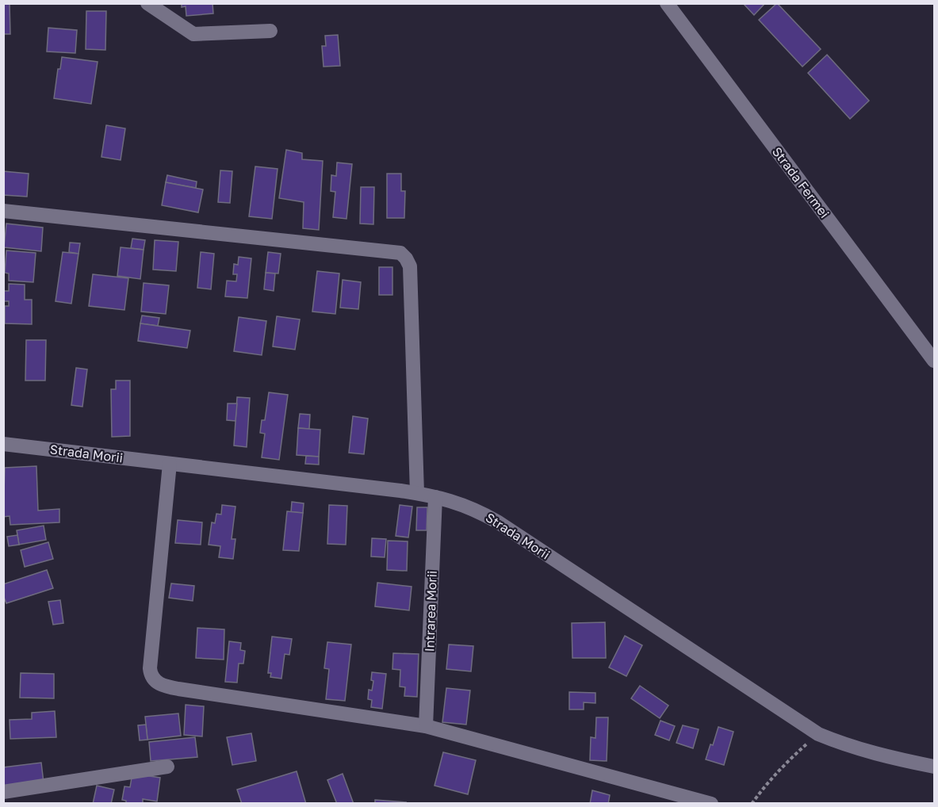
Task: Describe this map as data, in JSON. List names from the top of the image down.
{
  "streets": {
    "street": ["Strada Fermei", "Strada Morii", "Intrarea Morii"]
  },
  "crossings": [
    ["Strada Morii", "Intrarea Morii"]
  ]
}
